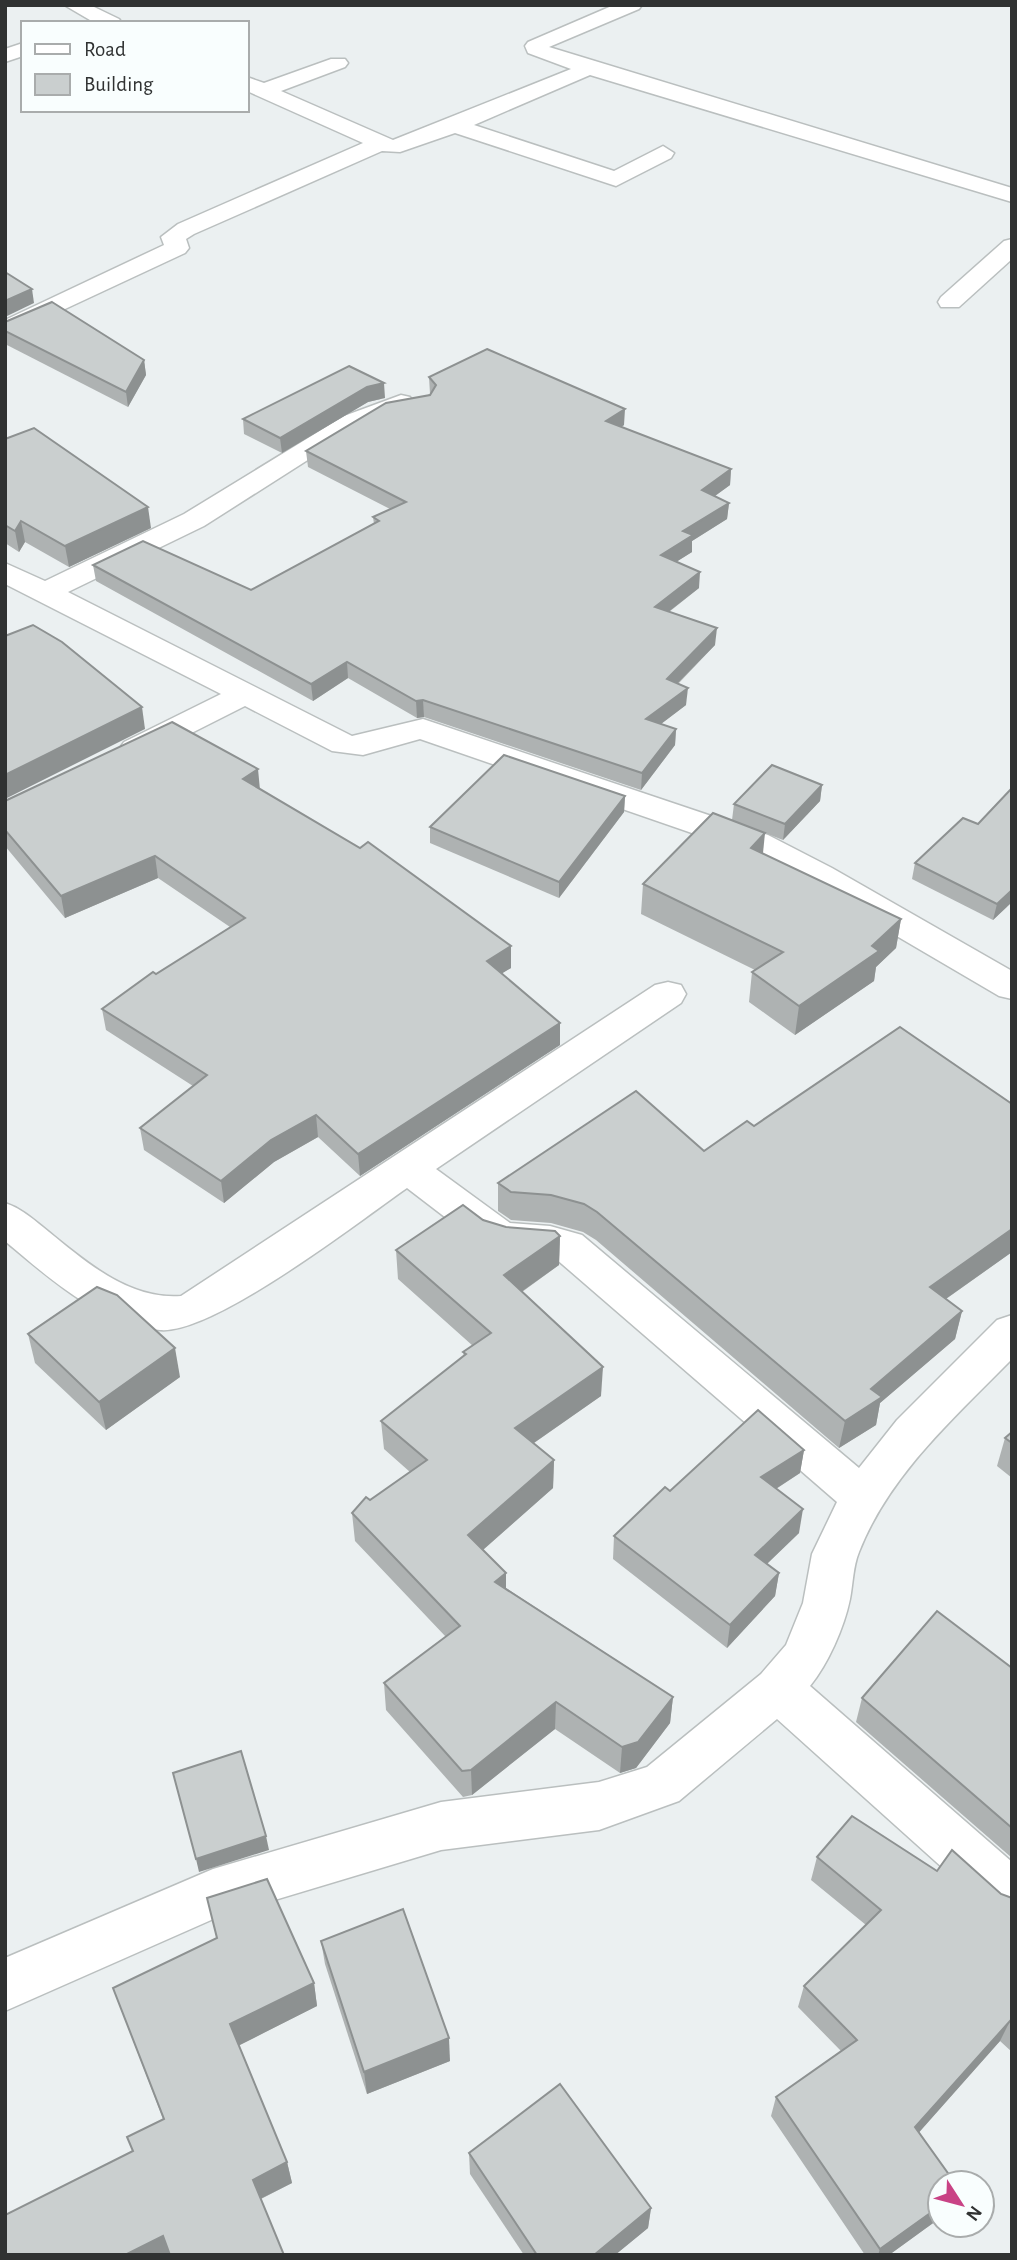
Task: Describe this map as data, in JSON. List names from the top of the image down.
{
  "legend": ["Road", "Building"],
  "north": "bottom right"
}
